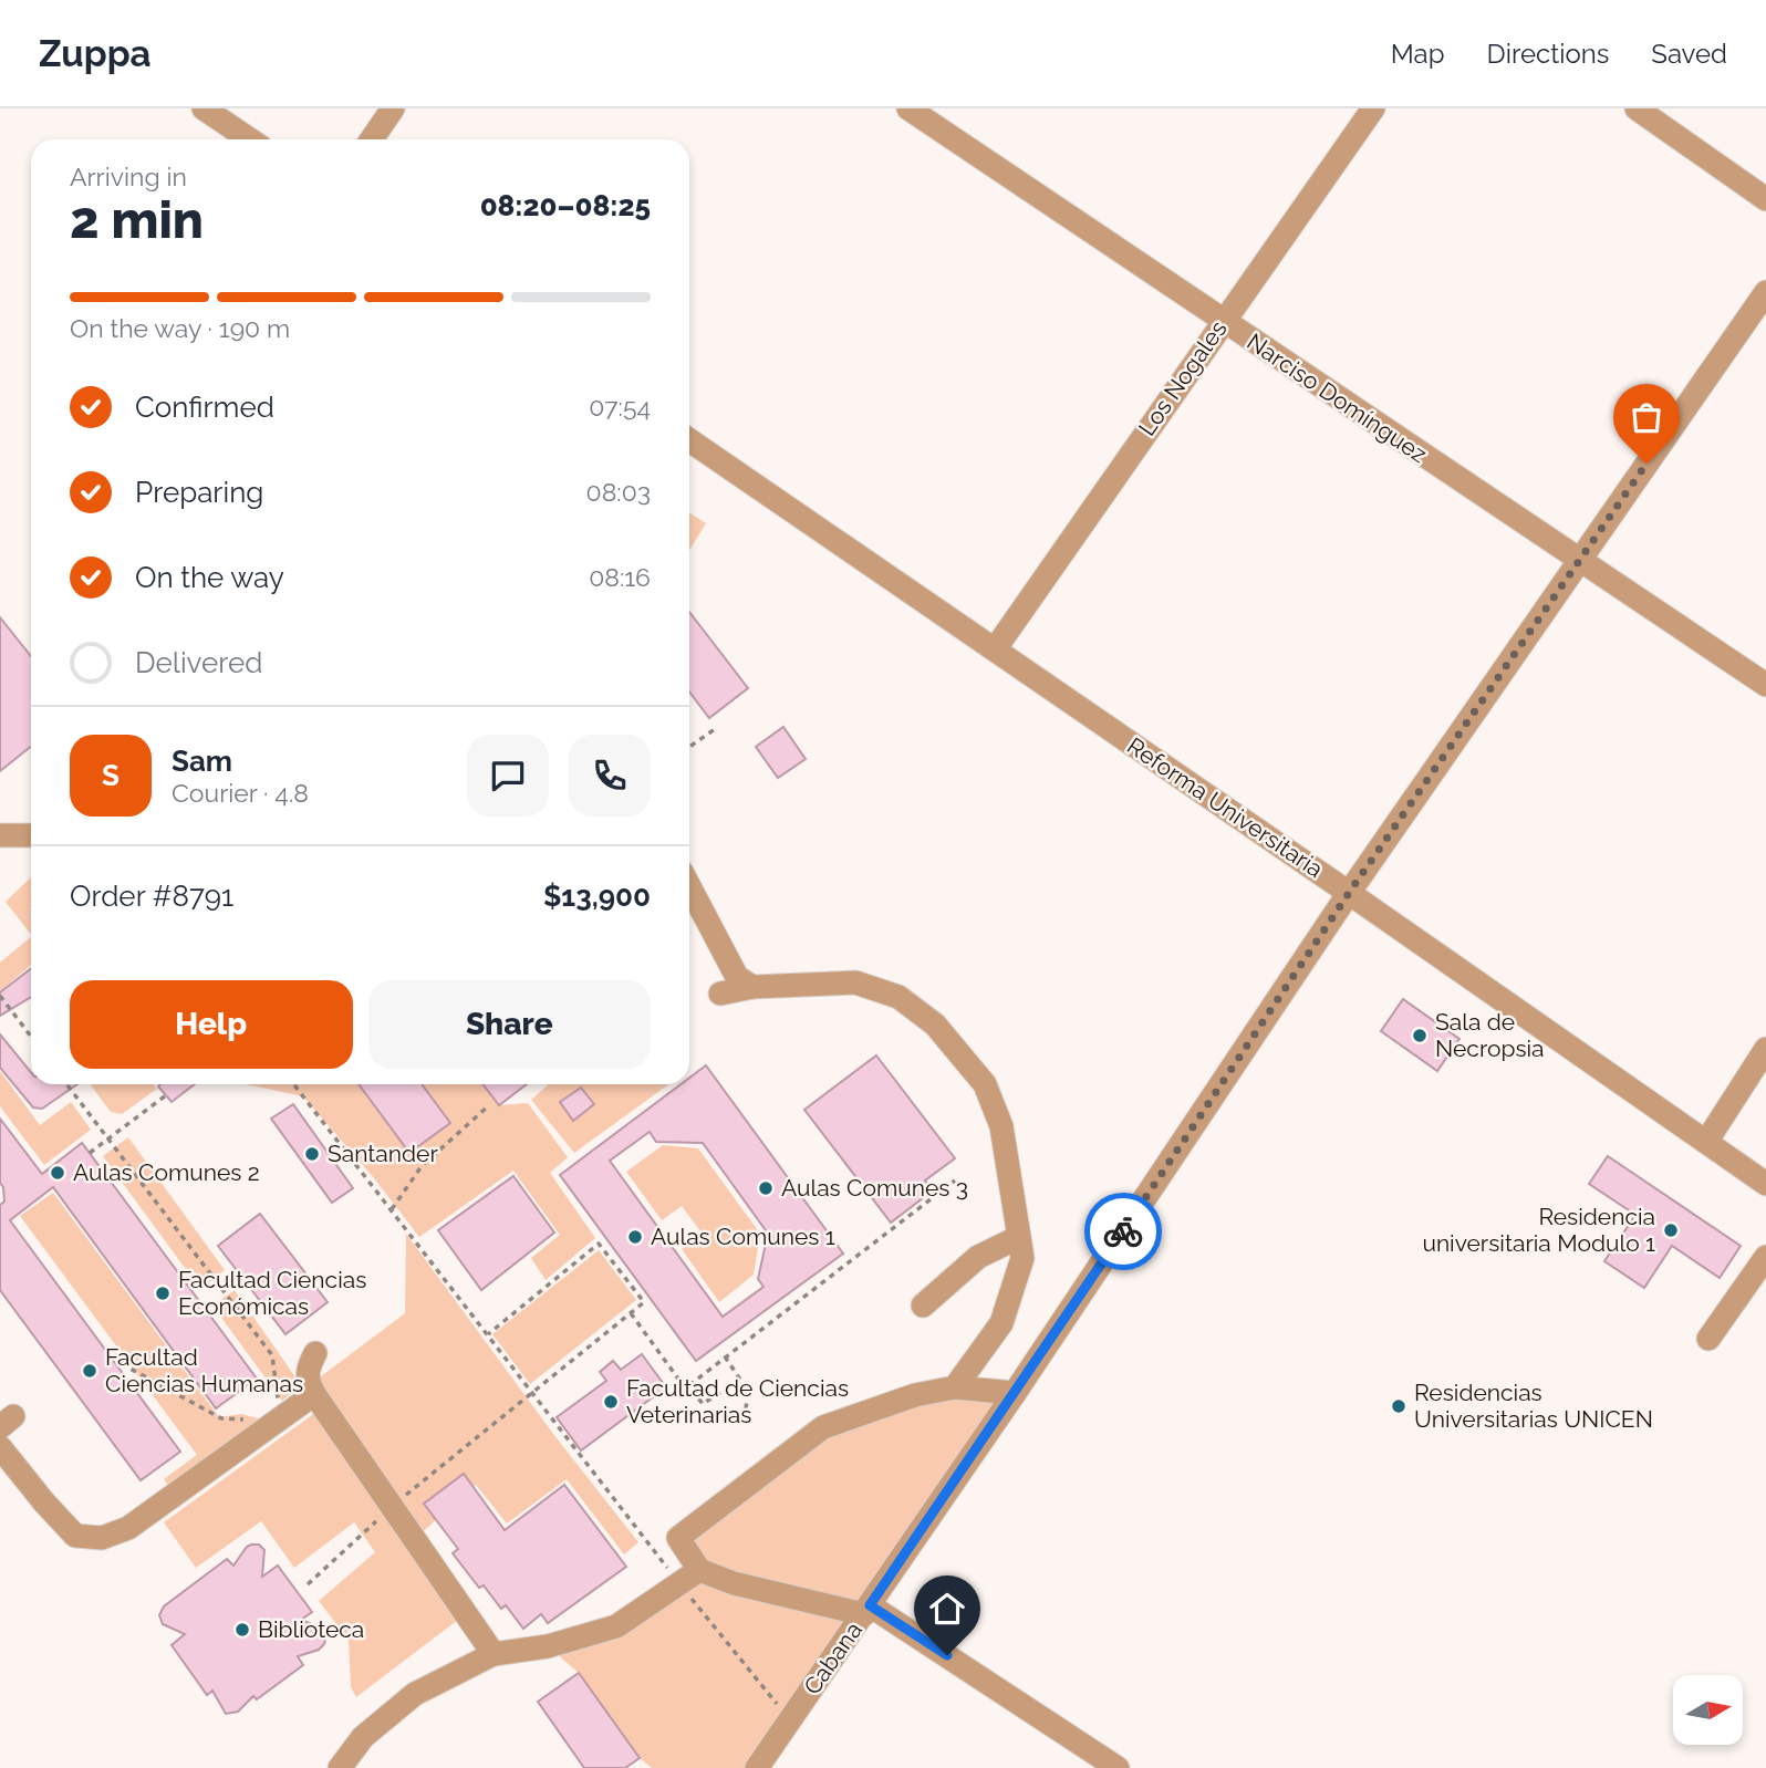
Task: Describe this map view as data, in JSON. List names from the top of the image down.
{
  "streets": {
    "street": [
      "Los Nogales",
      "Narciso Domínguez",
      "Reforma Universitaria",
      "Cabana"
    ]
  },
  "crossings": [
    ["Los Nogales", "Narciso Domínguez"],
    ["Los Nogales", "Reforma Universitaria"],
    ["Narciso Domínguez", "Cabana"],
    ["Reforma Universitaria", "Cabana"]
  ],
  "places": [
    "Sala de Necropsia",
    "Santander",
    "Aulas Comunes 2",
    "Aulas Comunes 3",
    "Residencia universitaria Modulo 1",
    "Aulas Comunes 1",
    "Facultad Ciencias Económicas",
    "Facultad Ciencias Humanas",
    "Facultad de Ciencias Veterinarias",
    "Residencias Universitarias UNICEN",
    "Biblioteca"
  ],
  "north": "right",
  "page": {
    "header": "Zuppa",
    "nav": ["Map", "Directions", "Saved"],
    "heading": ["2 min", "Arriving in", "08:20–08:25"],
    "panel": [
      "Sam",
      "Courier · 4.8",
      "Order #8791",
      "$13,900"
    ],
    "bar": "On the way · 190 m",
    "list": [
      ["Confirmed", "07:54"],
      ["Preparing", "08:03"],
      ["On the way", "08:16"],
      "Delivered"
    ],
    "round": "S",
    "buttons": ["Help", "Share"]
  }
}
